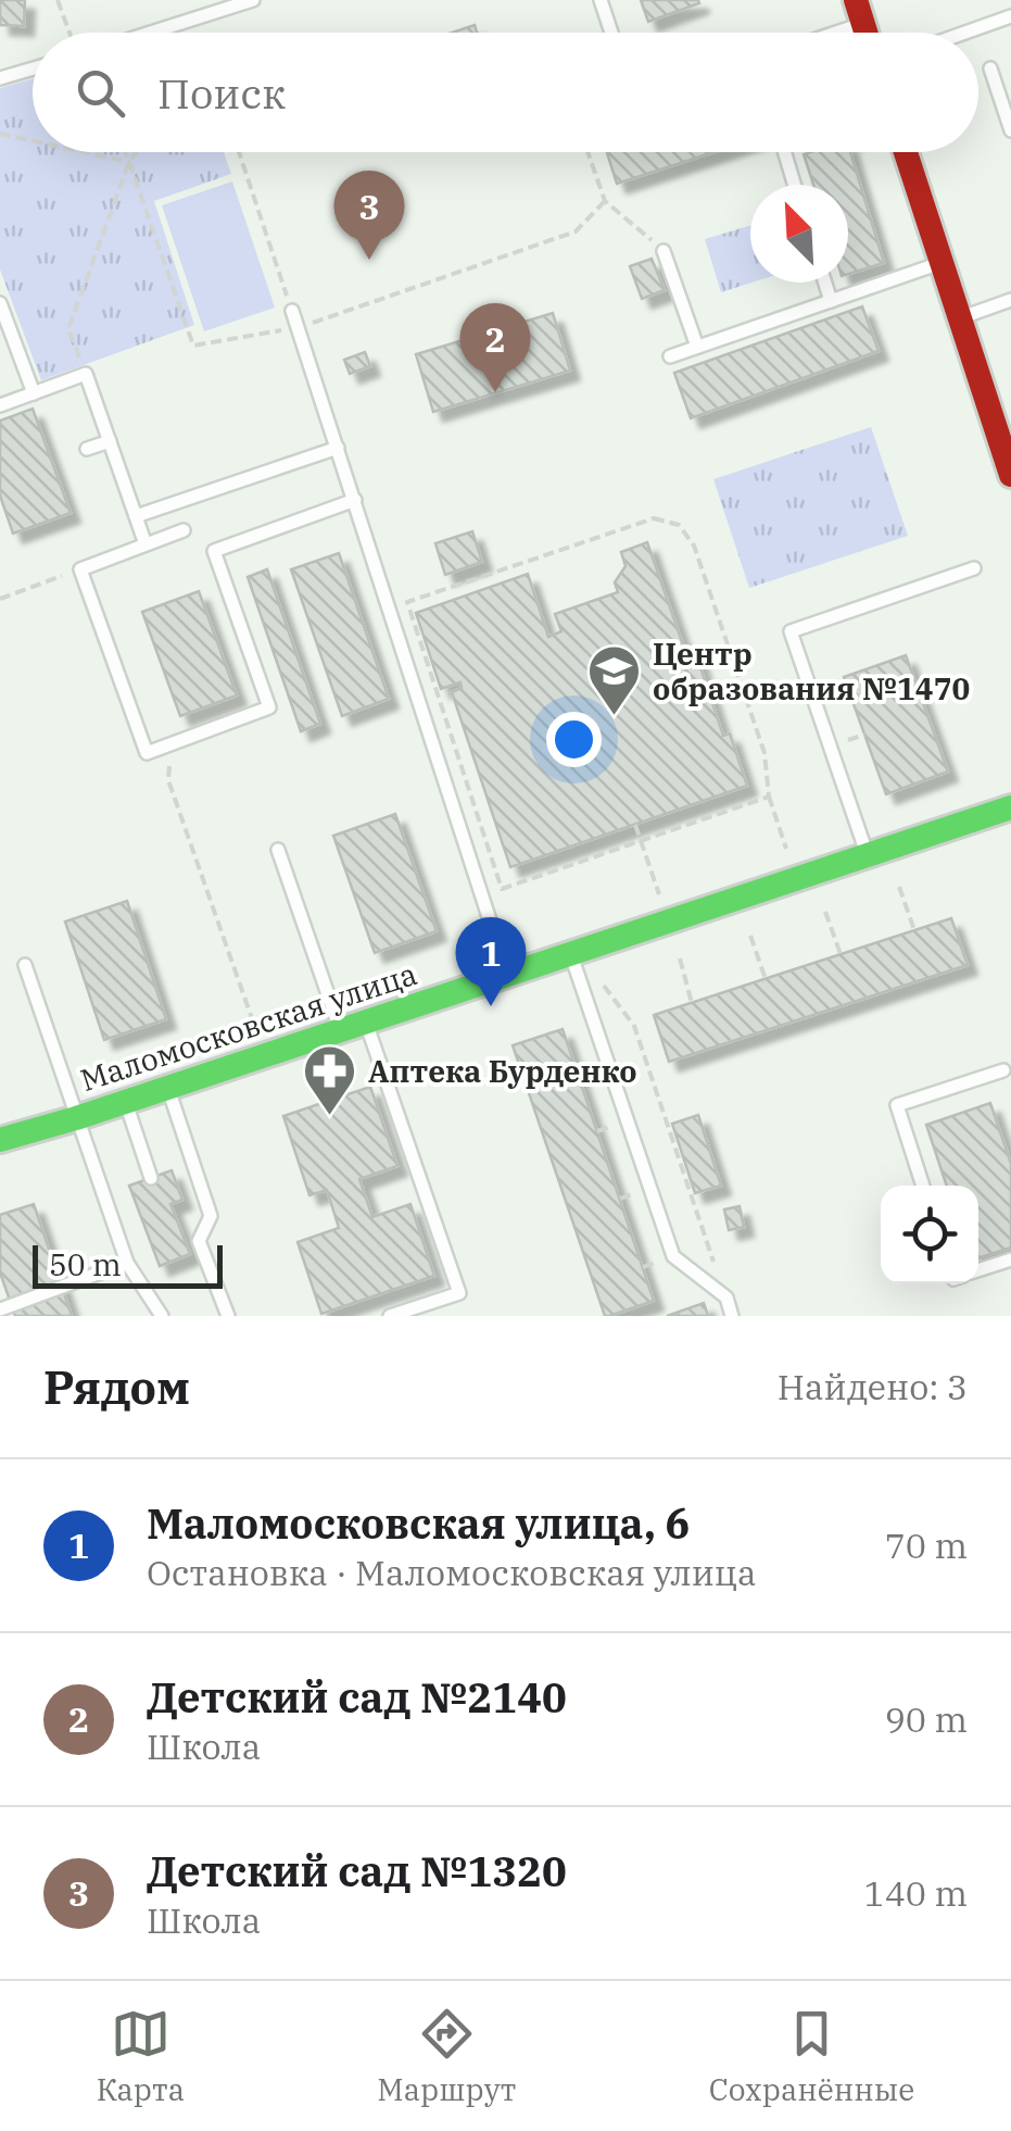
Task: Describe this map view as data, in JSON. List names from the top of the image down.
{
  "streets": {
    "street": ["Маломосковская улица"]
  },
  "places": {
    "school or university": ["Центр образования №1470"],
    "pharmacy": ["Аптека Бурденко"]
  },
  "scale_bar": "50 m",
  "north": "top left",
  "page": {
    "search": "Поиск",
    "pins": ["3", "2", "1"],
    "scale": "50 m",
    "heading": ["Рядом", "Найдено: 3"],
    "list": [
      {
        "mark": "1",
        "name": "Маломосковская улица, 6",
        "note": "Остановка · Маломосковская улица",
        "value": "70 m"
      },
      {
        "mark": "2",
        "name": "Детский сад №2140",
        "note": "Школа",
        "value": "90 m"
      },
      {
        "mark": "3",
        "name": "Детский сад №1320",
        "note": "Школа",
        "value": "140 m"
      }
    ],
    "nav": ["Карта", "Маршрут", "Сохранённые"]
  }
}
